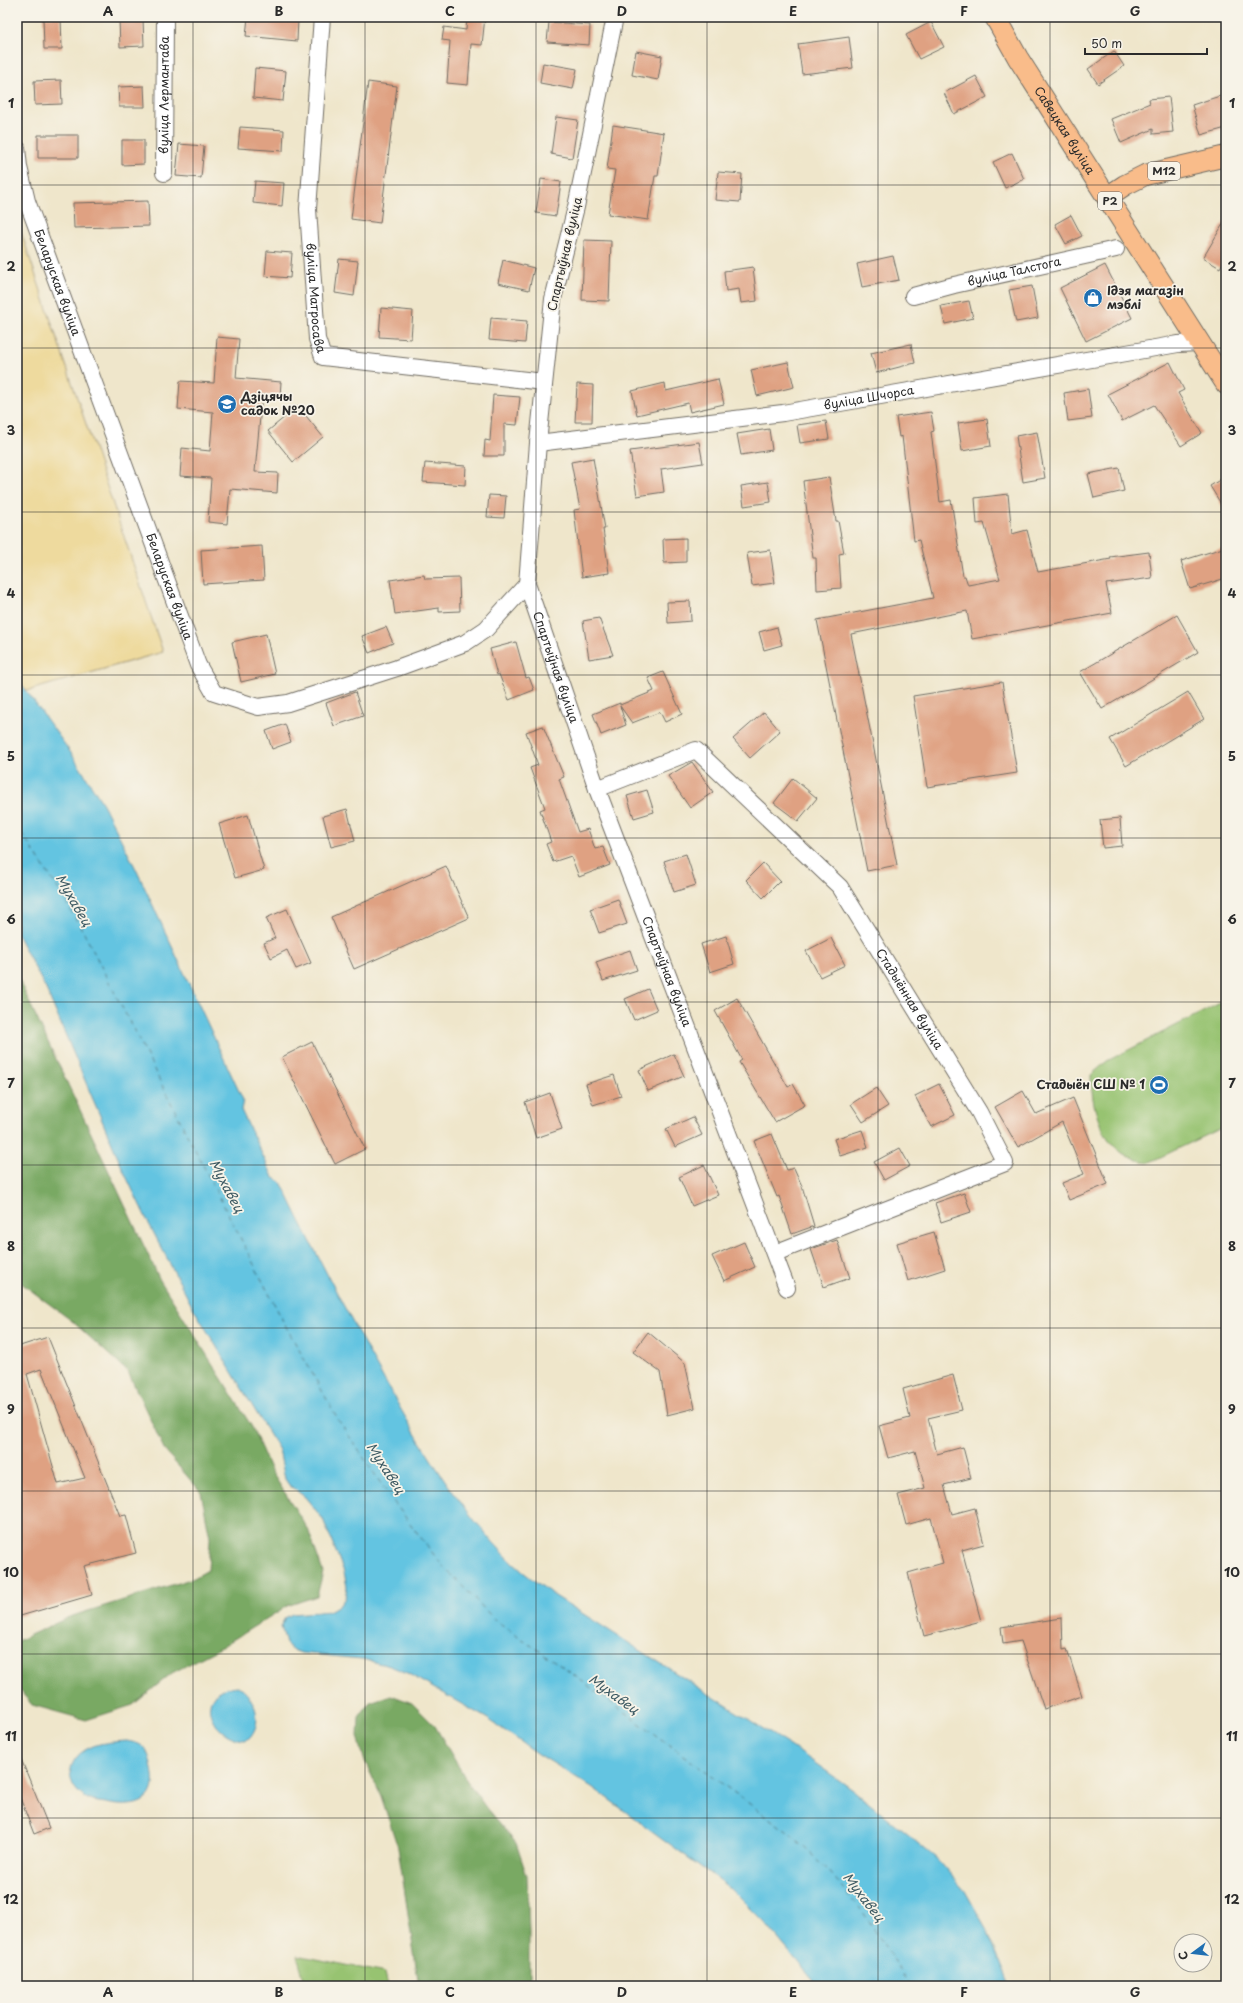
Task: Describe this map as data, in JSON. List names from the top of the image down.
{
  "streets": {
    "main road": ["Савецкая вуліца", "М12", "Р2"],
    "street": [
      "вуліца Лермантава",
      "Спартыўная вуліца",
      "вуліца Талстога",
      "Беларуская вуліца",
      "вуліца Матросава",
      "вуліца Шчорса",
      "Стадыённая вуліца"
    ]
  },
  "crossings": [
    ["Савецкая вуліца", "М12"],
    ["Савецкая вуліца", "вуліца Шчорса"],
    ["Спартыўная вуліца", "Беларуская вуліца"],
    ["Спартыўная вуліца", "вуліца Матросава"],
    ["Спартыўная вуліца", "вуліца Шчорса"],
    ["Спартыўная вуліца", "Стадыённая вуліца"]
  ],
  "water": ["Мухавец"],
  "places": {
    "shop": ["Ідэя магазін мэблі"],
    "school or university": ["Дзіцячы садок №20"],
    "sports": ["Стадыён СШ № 1"]
  },
  "scale_bar": "50 m",
  "north": "left",
  "grid": {
    "columns": [
      "A",
      "B",
      "C",
      "D",
      "E",
      "F",
      "G"
    ],
    "rows": [
      "1",
      "2",
      "3",
      "4",
      "5",
      "6",
      "7",
      "8",
      "9",
      "10",
      "11",
      "12"
    ]
  }
}
